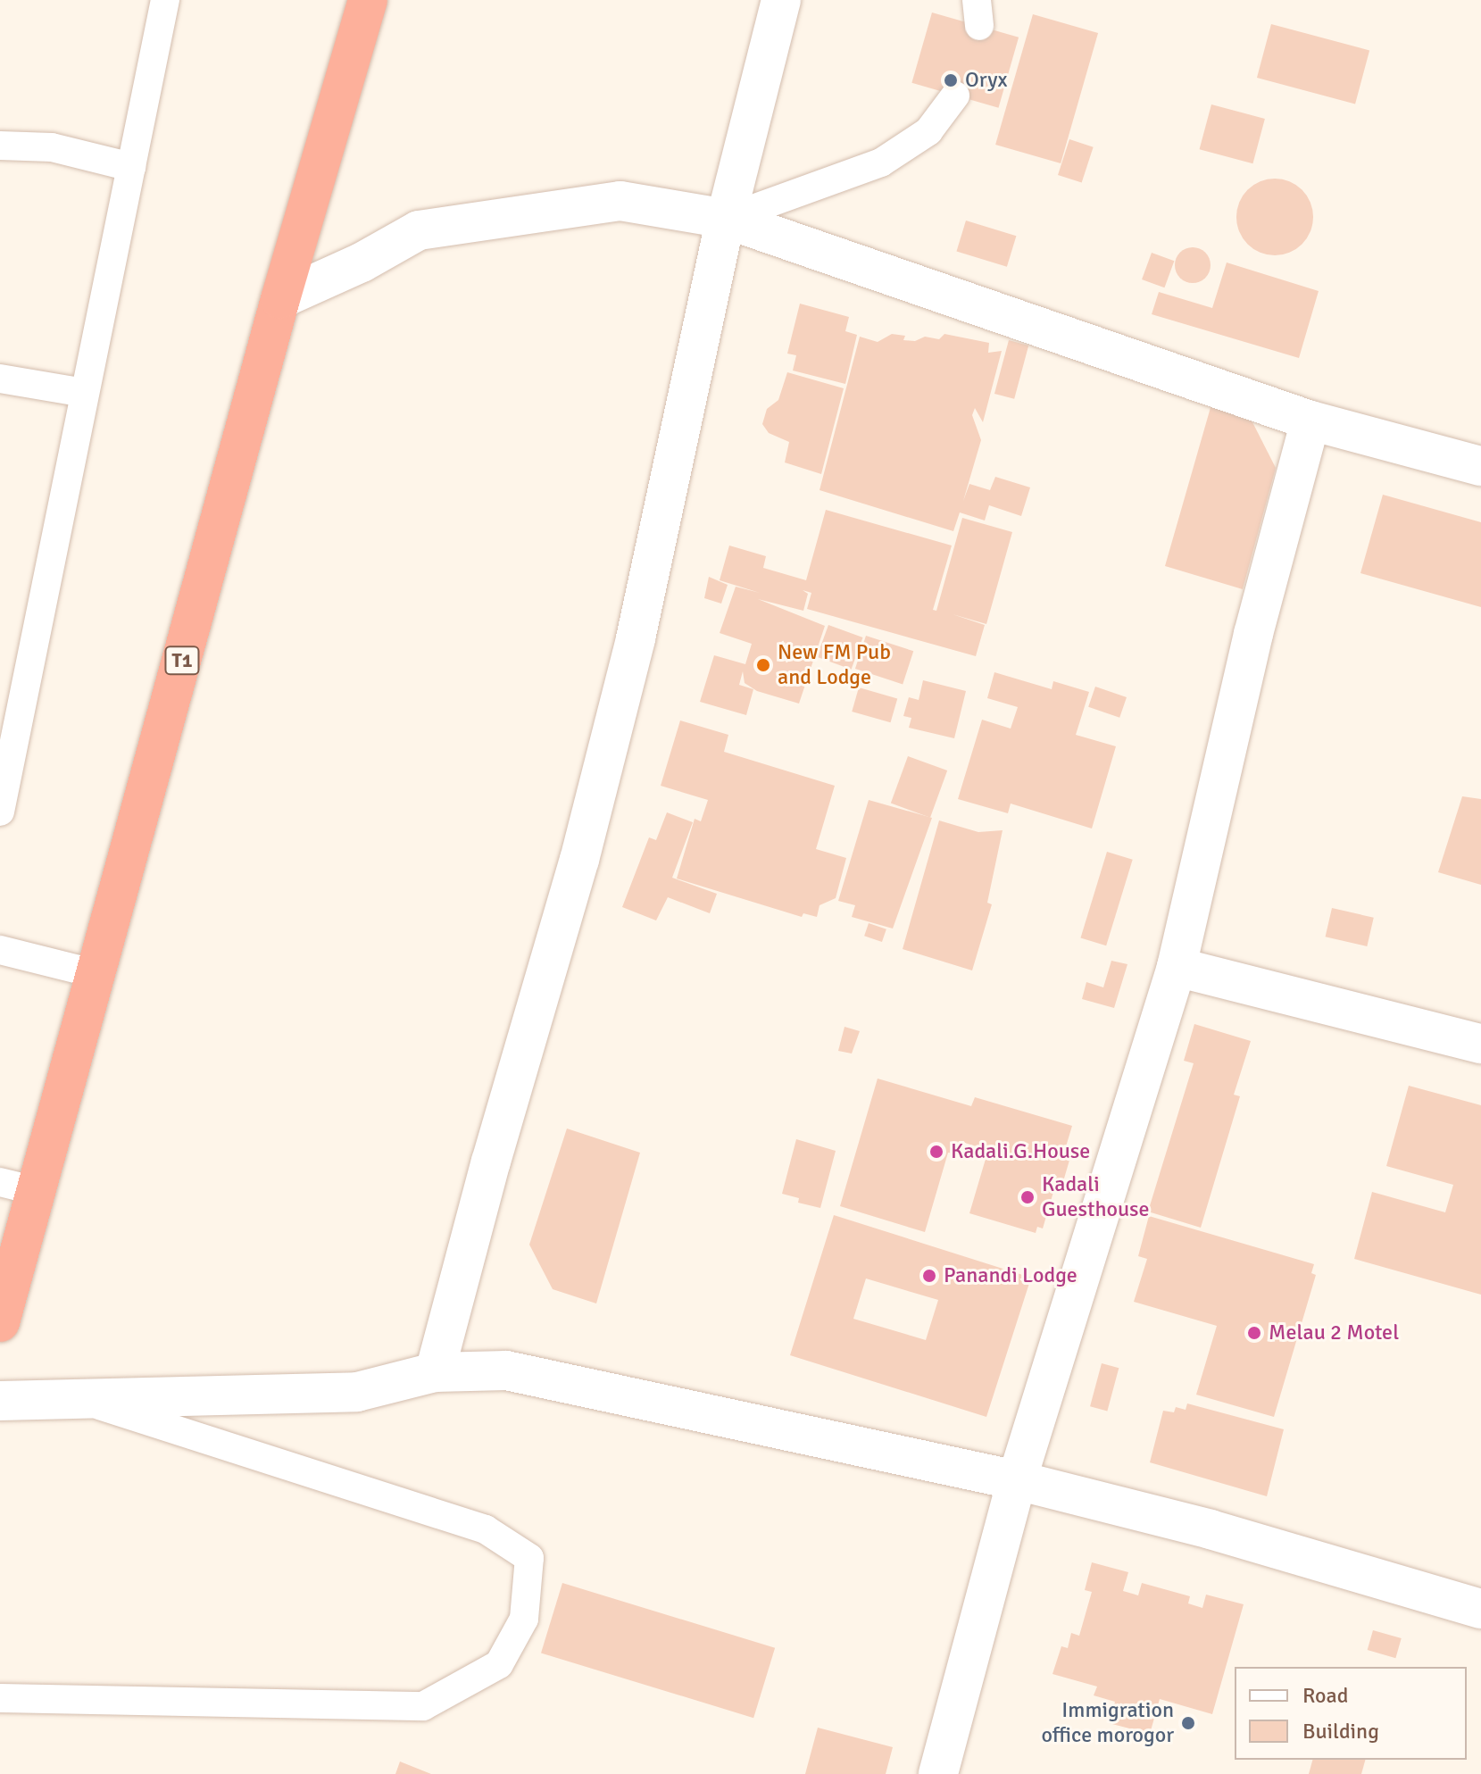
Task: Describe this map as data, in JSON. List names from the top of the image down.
{
  "streets": {
    "highway": ["T1"]
  },
  "places": [
    "Oryx",
    "New FM Pub and Lodge",
    "Kadali.G.House",
    "Kadali Guesthouse",
    "Panandi Lodge",
    "Melau 2 Motel",
    "Immigration office morogor"
  ],
  "legend": ["Road", "Building"]
}
